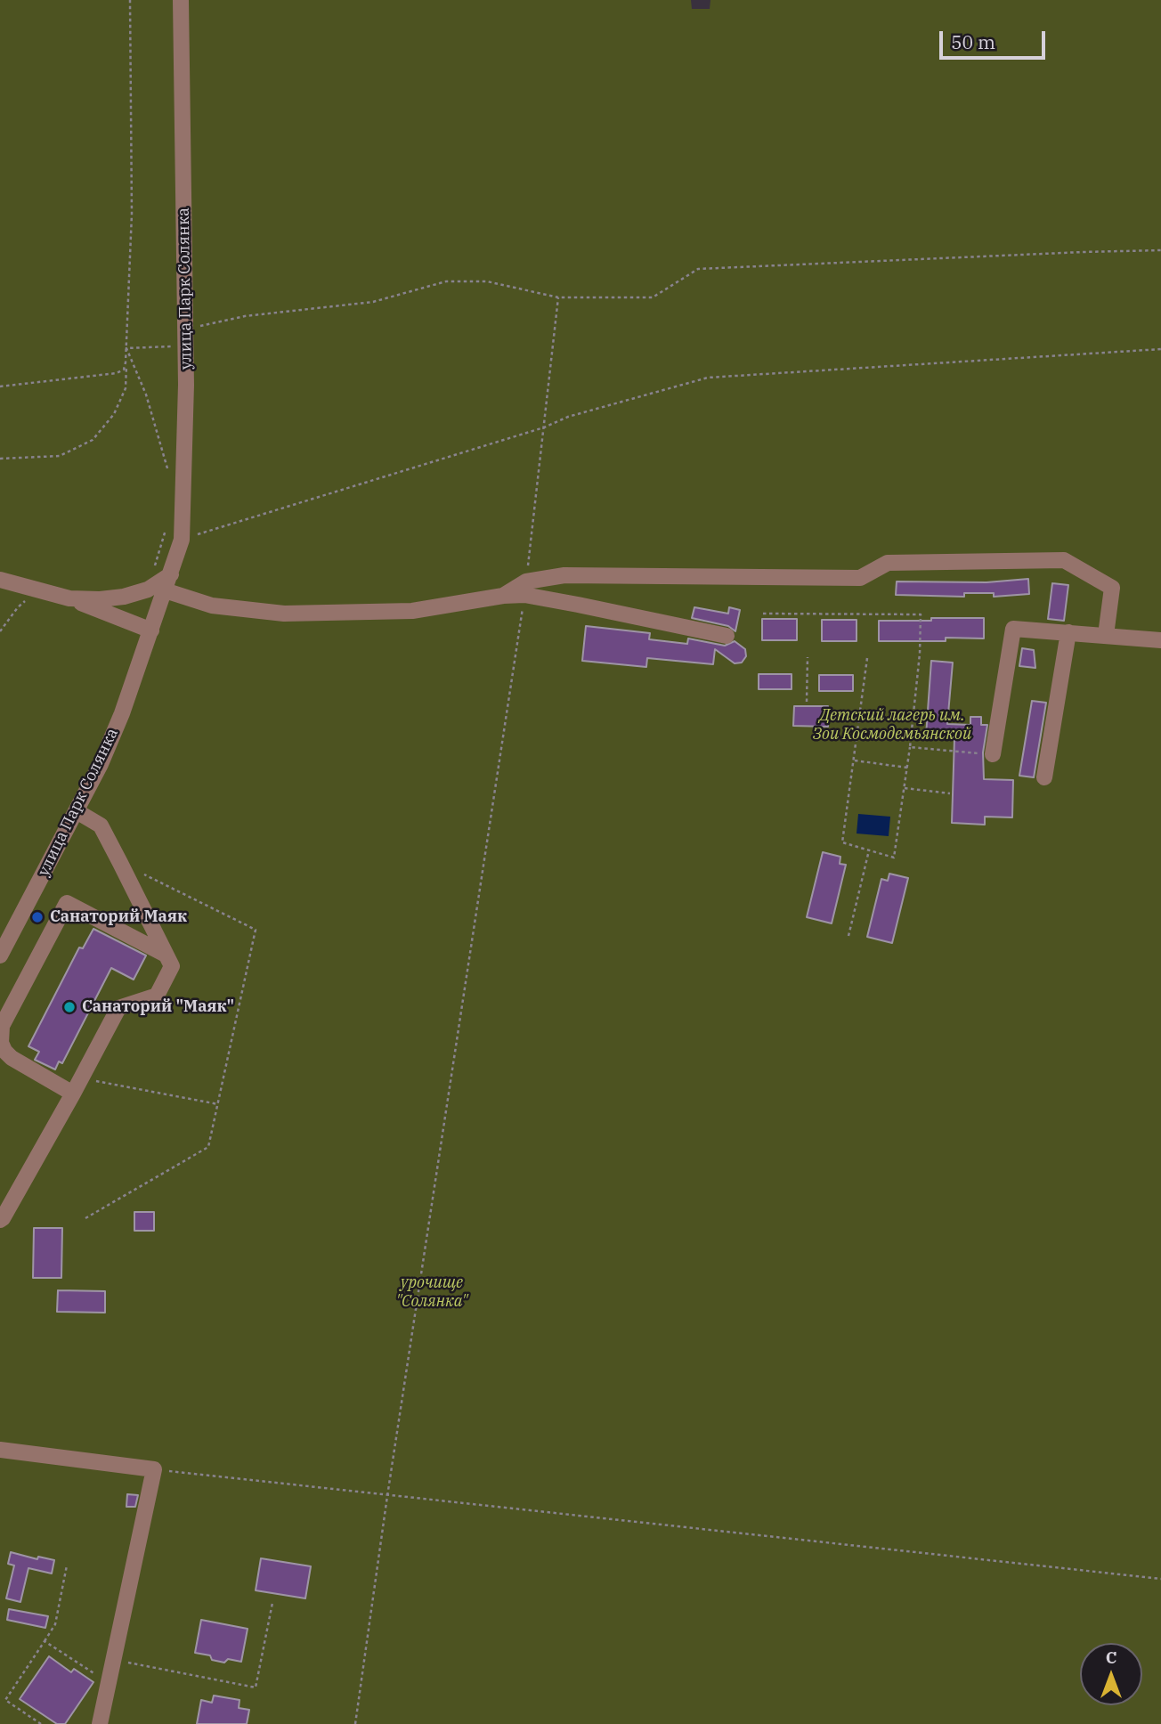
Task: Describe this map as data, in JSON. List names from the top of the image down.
{
  "streets": {
    "street": ["улица Парк Солянка"]
  },
  "parks": ["Детский лагерь им. Зои Космодемьянской", "урочище \"Солянка\""],
  "places": ["Санаторий Маяк", "Санаторий \"Маяк\""],
  "scale_bar": "50 m",
  "north": "top"
}
